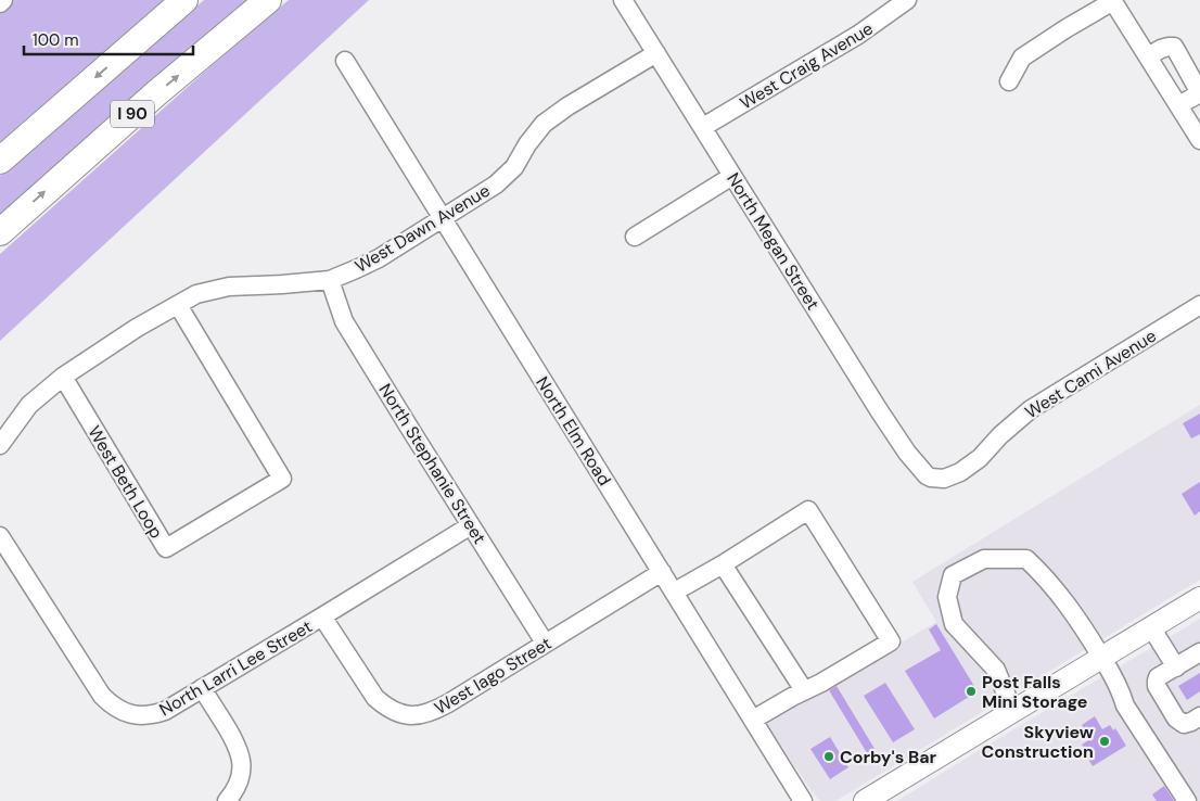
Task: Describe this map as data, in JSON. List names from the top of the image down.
{
  "streets": {
    "highway": ["I 90"],
    "street": [
      "West Craig Avenue",
      "West Dawn Avenue",
      "North Megan Street",
      "West Cami Avenue",
      "North Elm Road",
      "North Stephanie Street",
      "West Beth Loop",
      "North Larri Lee Street",
      "West Iago Street"
    ]
  },
  "crossings": [
    ["West Craig Avenue", "North Megan Street"],
    ["West Dawn Avenue", "North Megan Street"],
    ["West Dawn Avenue", "North Elm Road"],
    ["West Dawn Avenue", "North Stephanie Street"],
    ["West Dawn Avenue", "West Beth Loop"],
    ["North Megan Street", "West Cami Avenue"],
    ["North Elm Road", "West Iago Street"],
    ["North Stephanie Street", "North Larri Lee Street"],
    ["North Stephanie Street", "West Iago Street"],
    ["North Larri Lee Street", "West Iago Street"]
  ],
  "places": ["Post Falls Mini Storage", "Skyview Construction", "Corby's Bar"],
  "scale_bar": "100 m"
}
